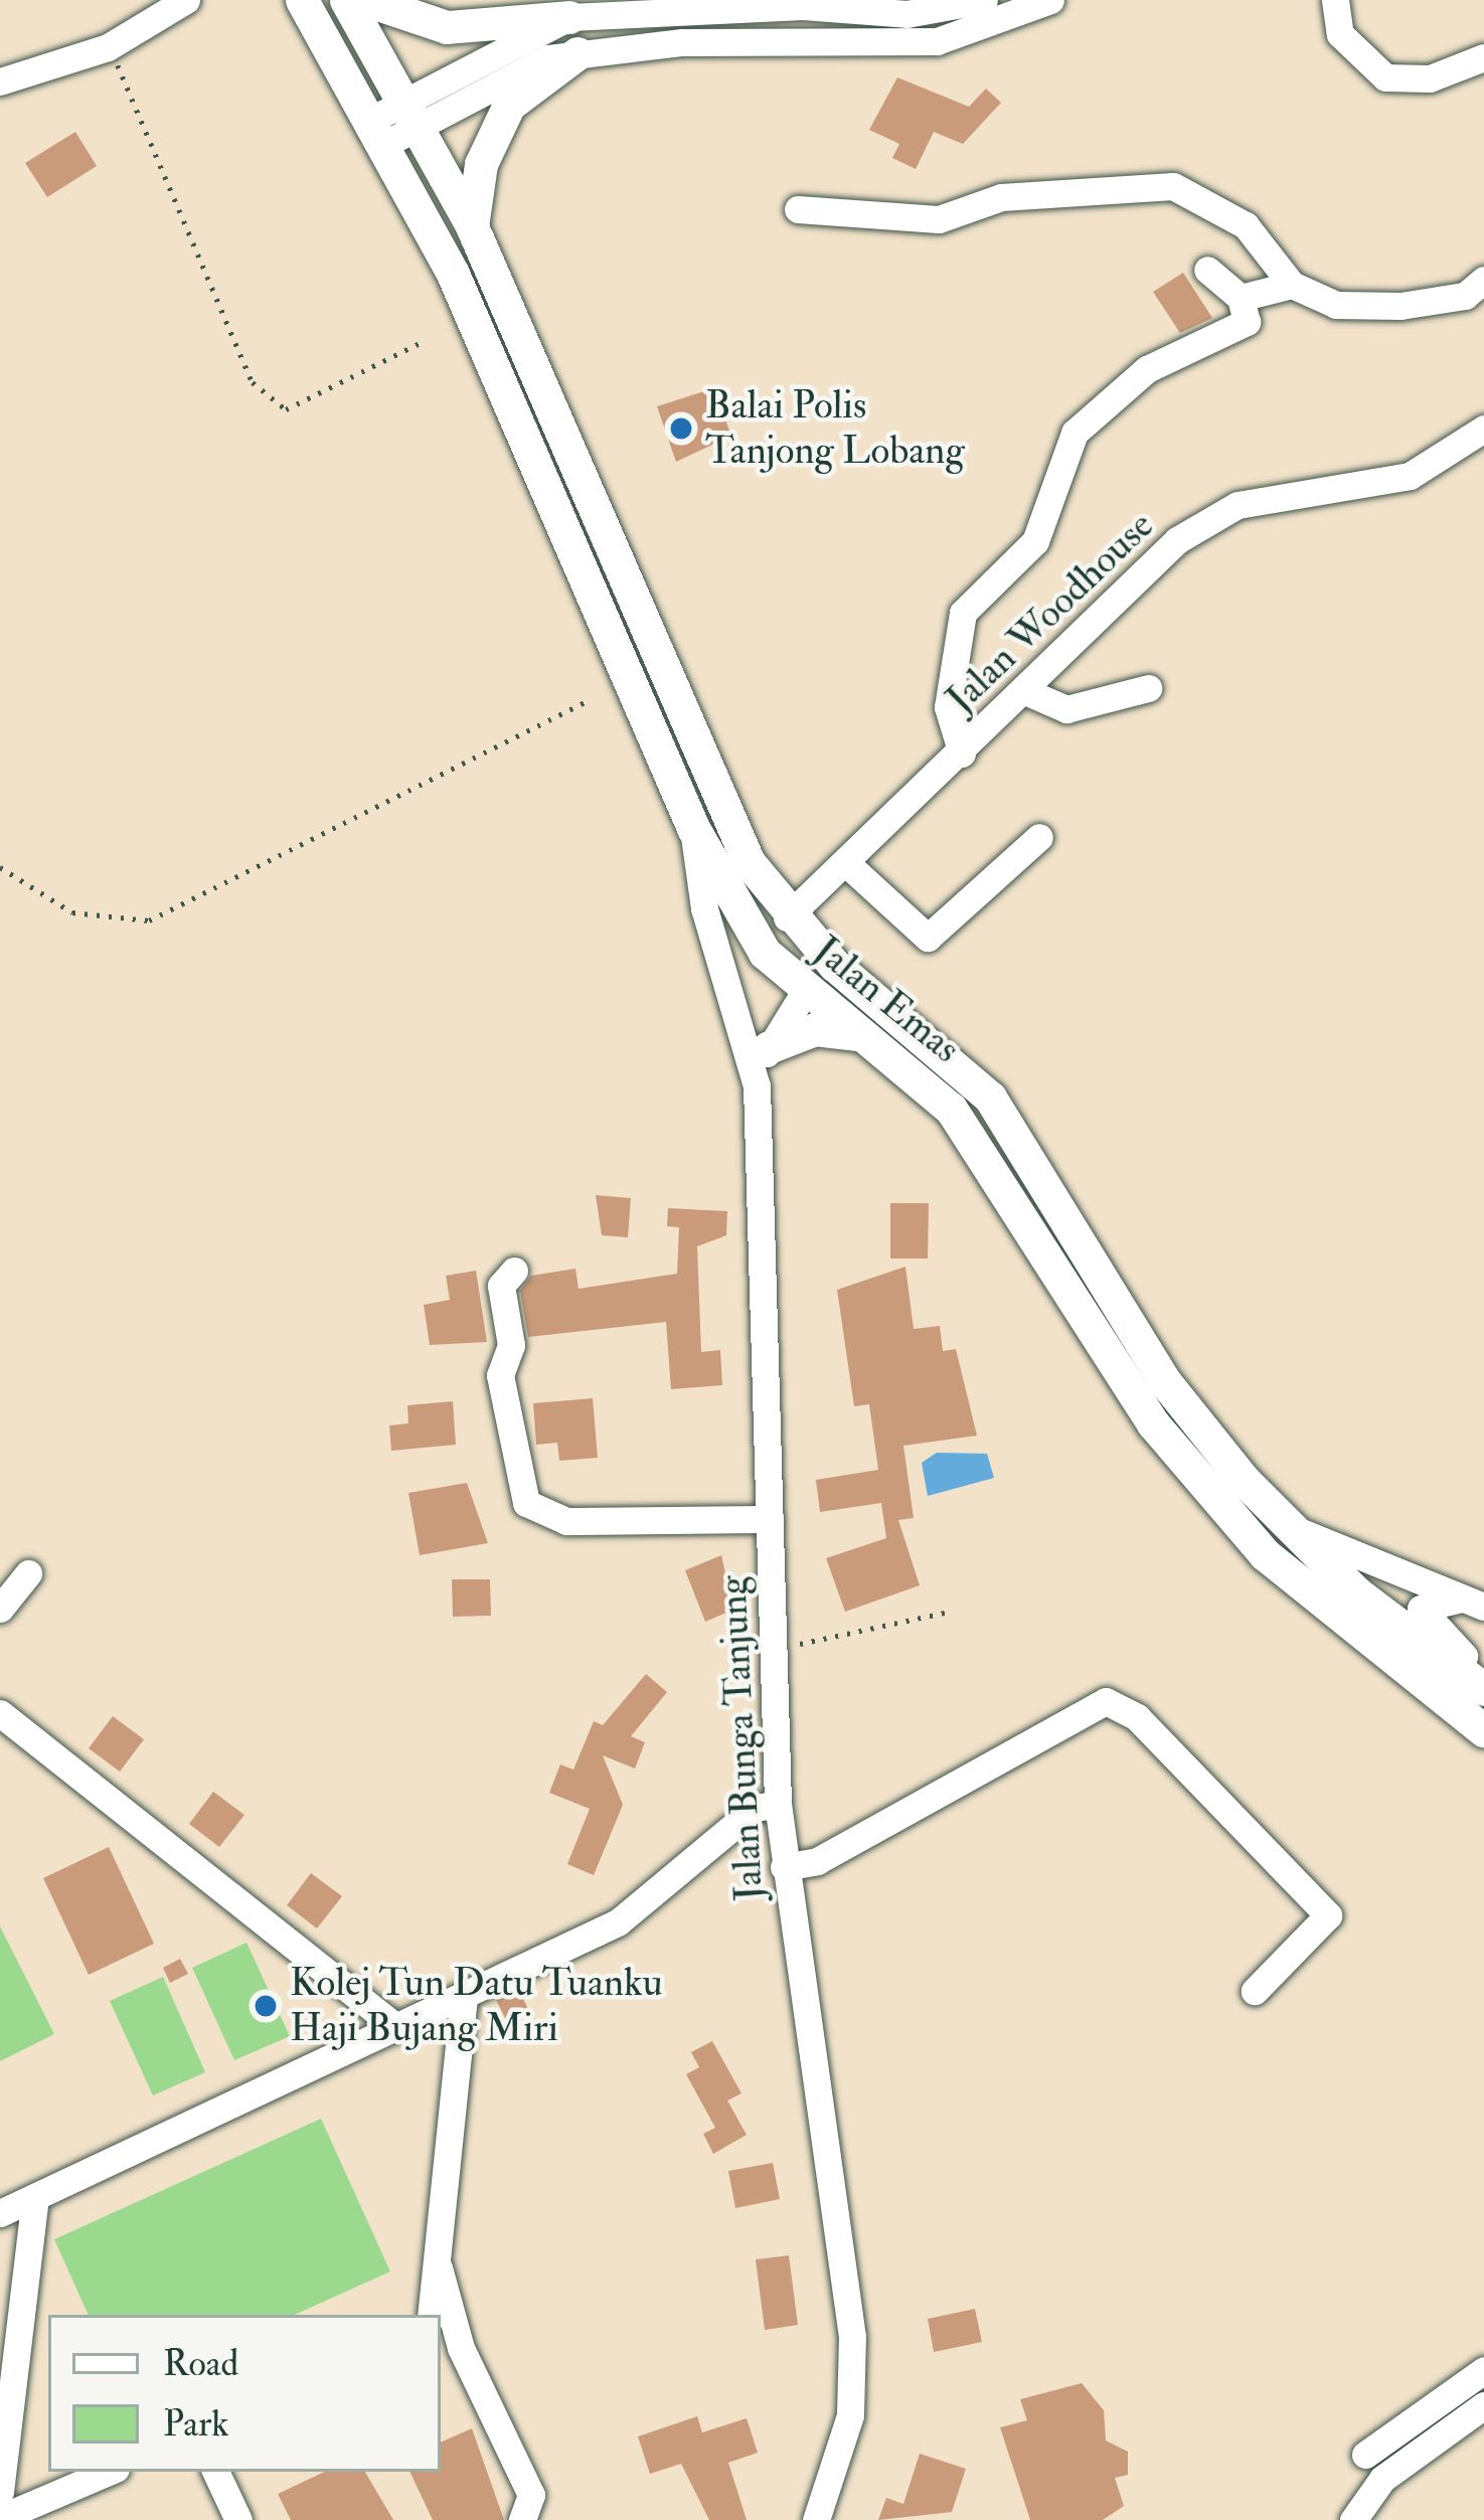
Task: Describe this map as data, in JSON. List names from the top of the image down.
{
  "streets": {
    "main road": ["Jalan Emas"],
    "street": ["Jalan Woodhouse", "Jalan Bunga Tanjung"]
  },
  "crossings": [
    ["Jalan Woodhouse", "Jalan Emas"]
  ],
  "places": ["Balai Polis Tanjong Lobang", "Kolej Tun Datu Tuanku Haji Bujang Miri"],
  "legend": ["Road", "Park"]
}
